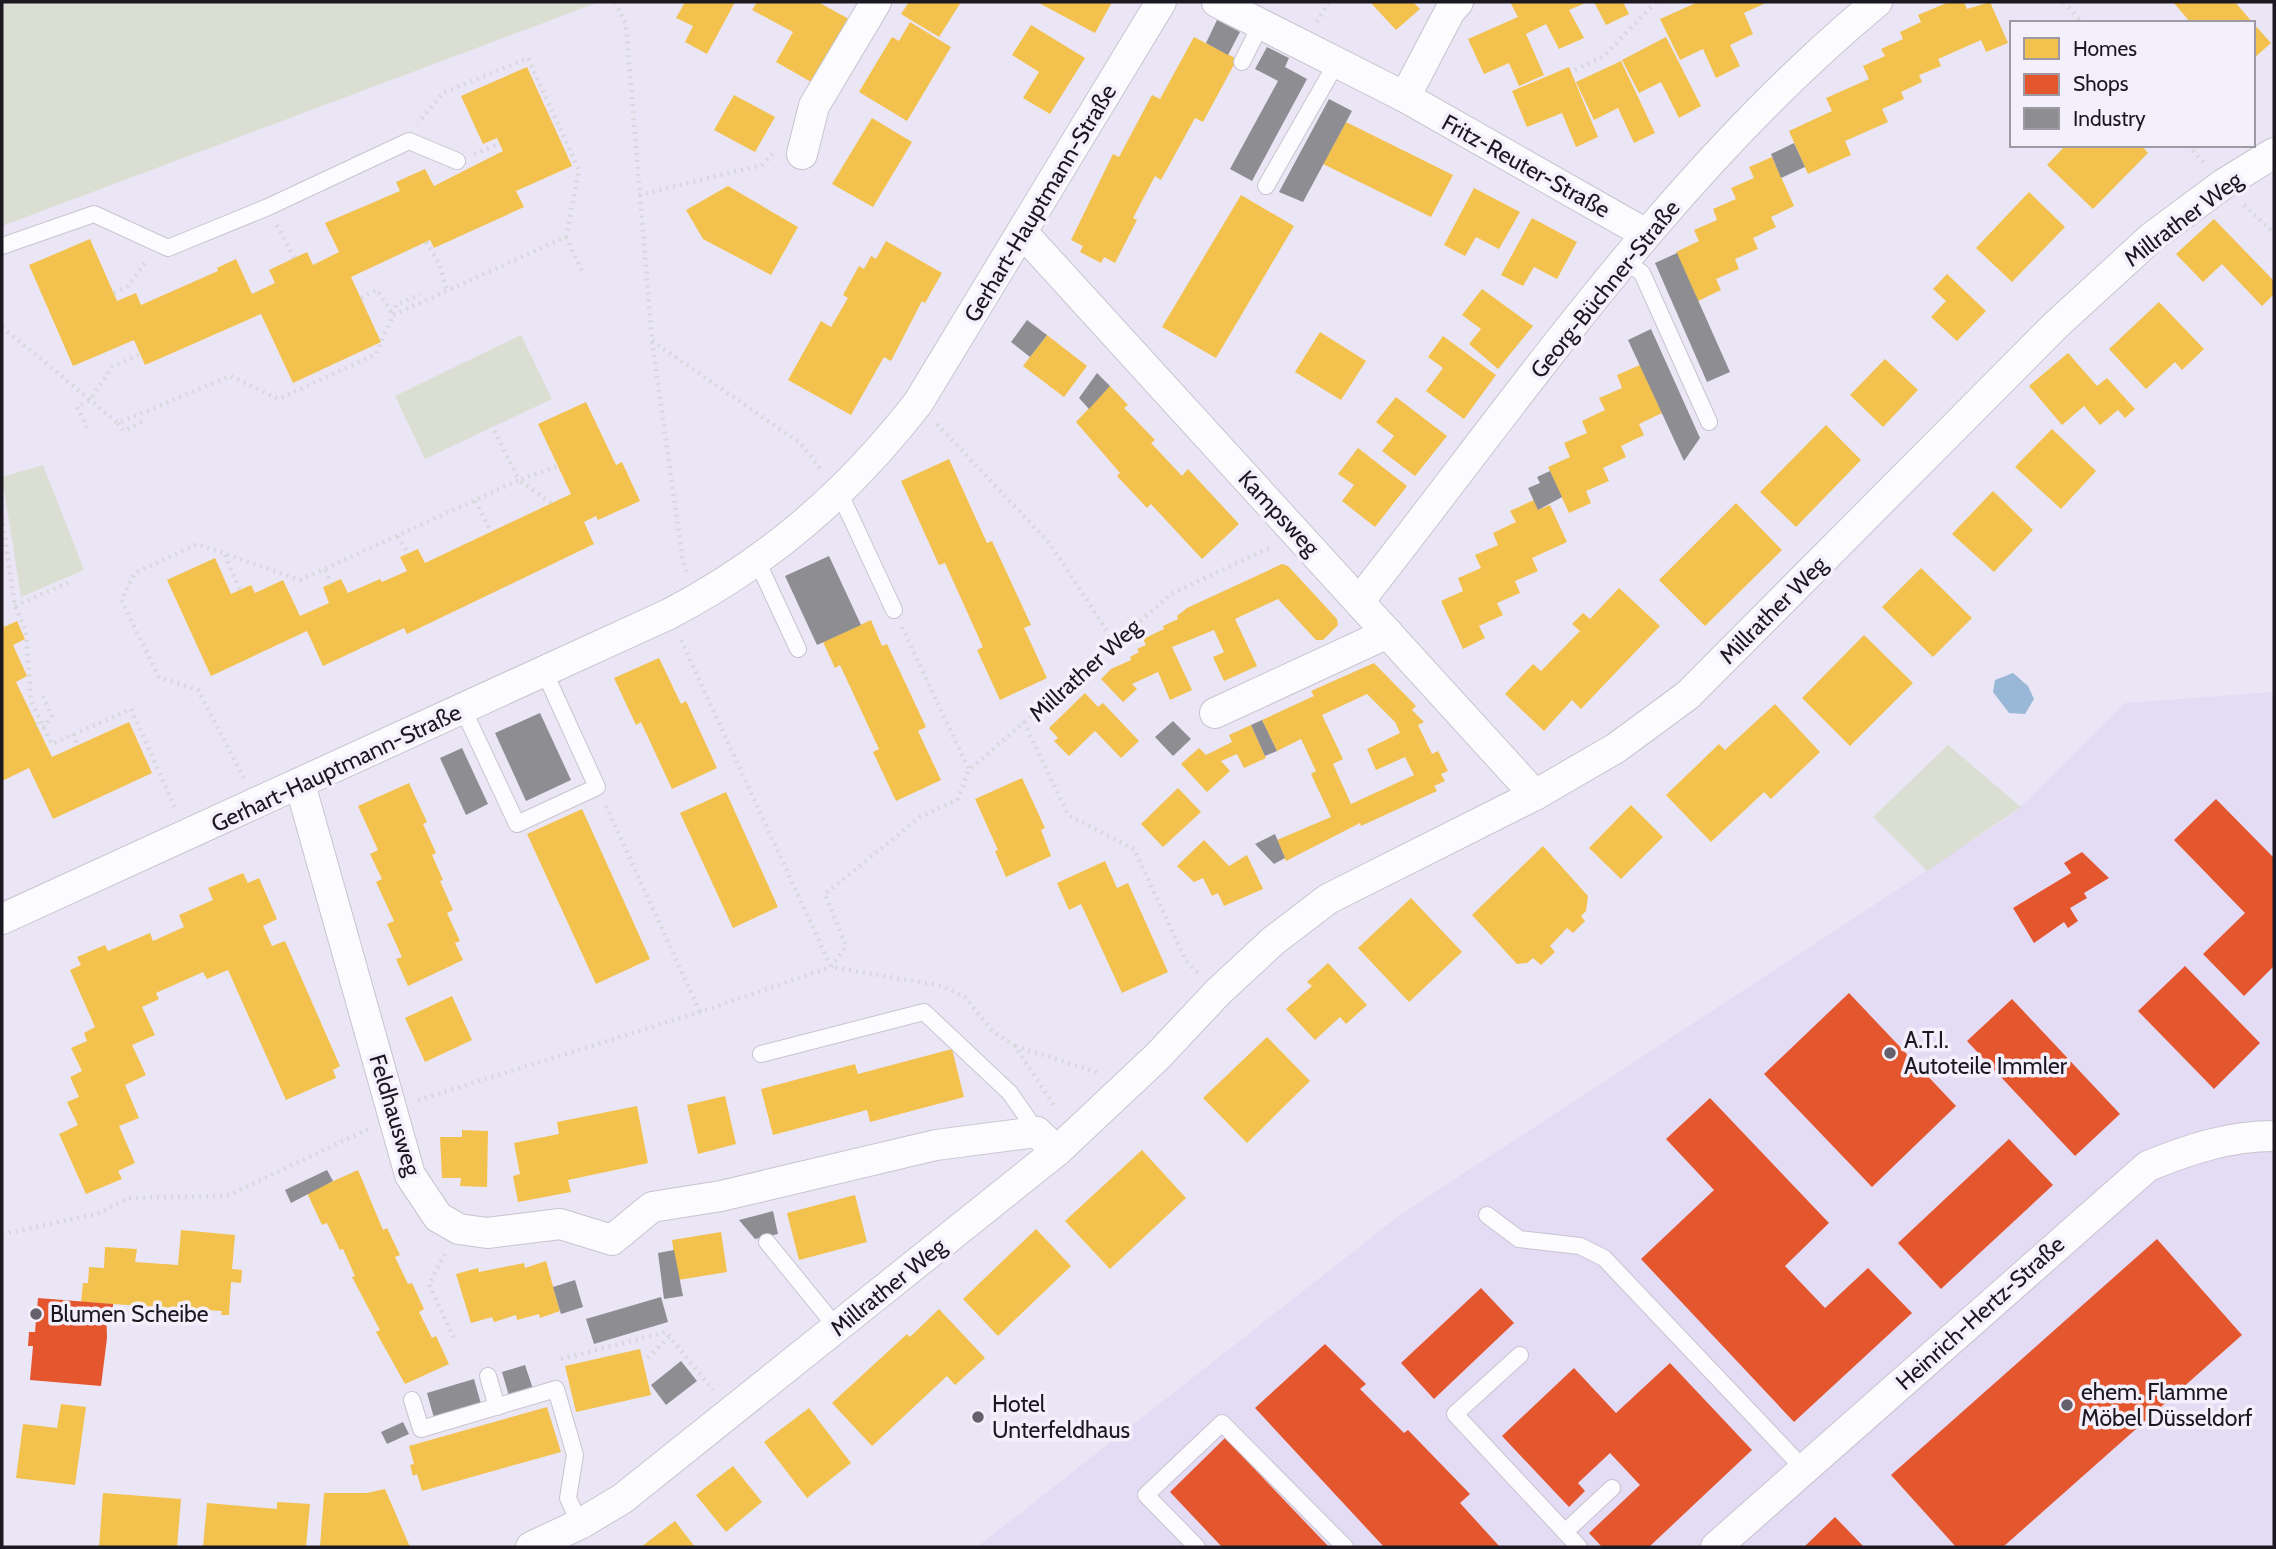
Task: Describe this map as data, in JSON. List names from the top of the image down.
{
  "streets": {
    "street": [
      "Fritz-Reuter-Straße",
      "Gerhart-Hauptmann-Straße",
      "Millrather Weg",
      "Georg-Büchner-Straße",
      "Kampsweg",
      "Feldhausweg",
      "Heinrich-Hertz-Straße"
    ]
  },
  "crossings": [
    ["Fritz-Reuter-Straße", "Georg-Büchner-Straße"],
    ["Gerhart-Hauptmann-Straße", "Kampsweg"],
    ["Gerhart-Hauptmann-Straße", "Feldhausweg"],
    ["Millrather Weg", "Kampsweg"],
    ["Millrather Weg", "Feldhausweg"],
    ["Georg-Büchner-Straße", "Kampsweg"]
  ],
  "places": [
    "A.T.I. Autoteile Immler",
    "Blumen Scheibe",
    "ehem. Flamme Möbel Düsseldorf",
    "Hotel Unterfeldhaus"
  ],
  "legend": ["Homes", "Shops", "Industry"]
}
